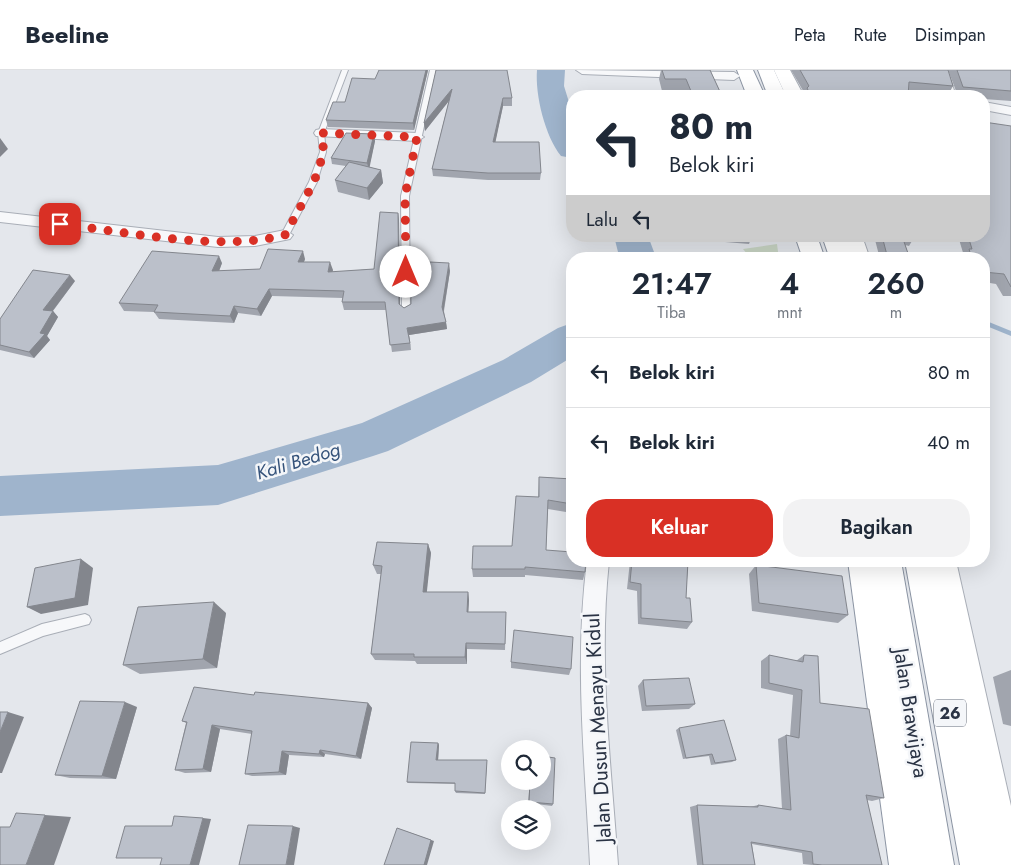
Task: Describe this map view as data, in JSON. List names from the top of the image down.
{
  "streets": {
    "main road": ["Jalan Brawijaya", "26"],
    "street": ["Jalan Dusun Menayu Kidul"]
  },
  "water": ["Kali Bedog"],
  "page": {
    "header": "Beeline",
    "nav": ["Peta", "Rute", "Disimpan"],
    "turn": ["80 m", "Belok kiri"],
    "then": "Lalu",
    "eta": [
      "21:47",
      "Tiba",
      "4",
      "mnt",
      "260",
      "m"
    ],
    "list": [
      {
        "name": "Belok kiri",
        "value": "80 m"
      },
      {
        "name": "Belok kiri",
        "value": "40 m"
      }
    ],
    "buttons": ["Keluar", "Bagikan"]
  }
}
